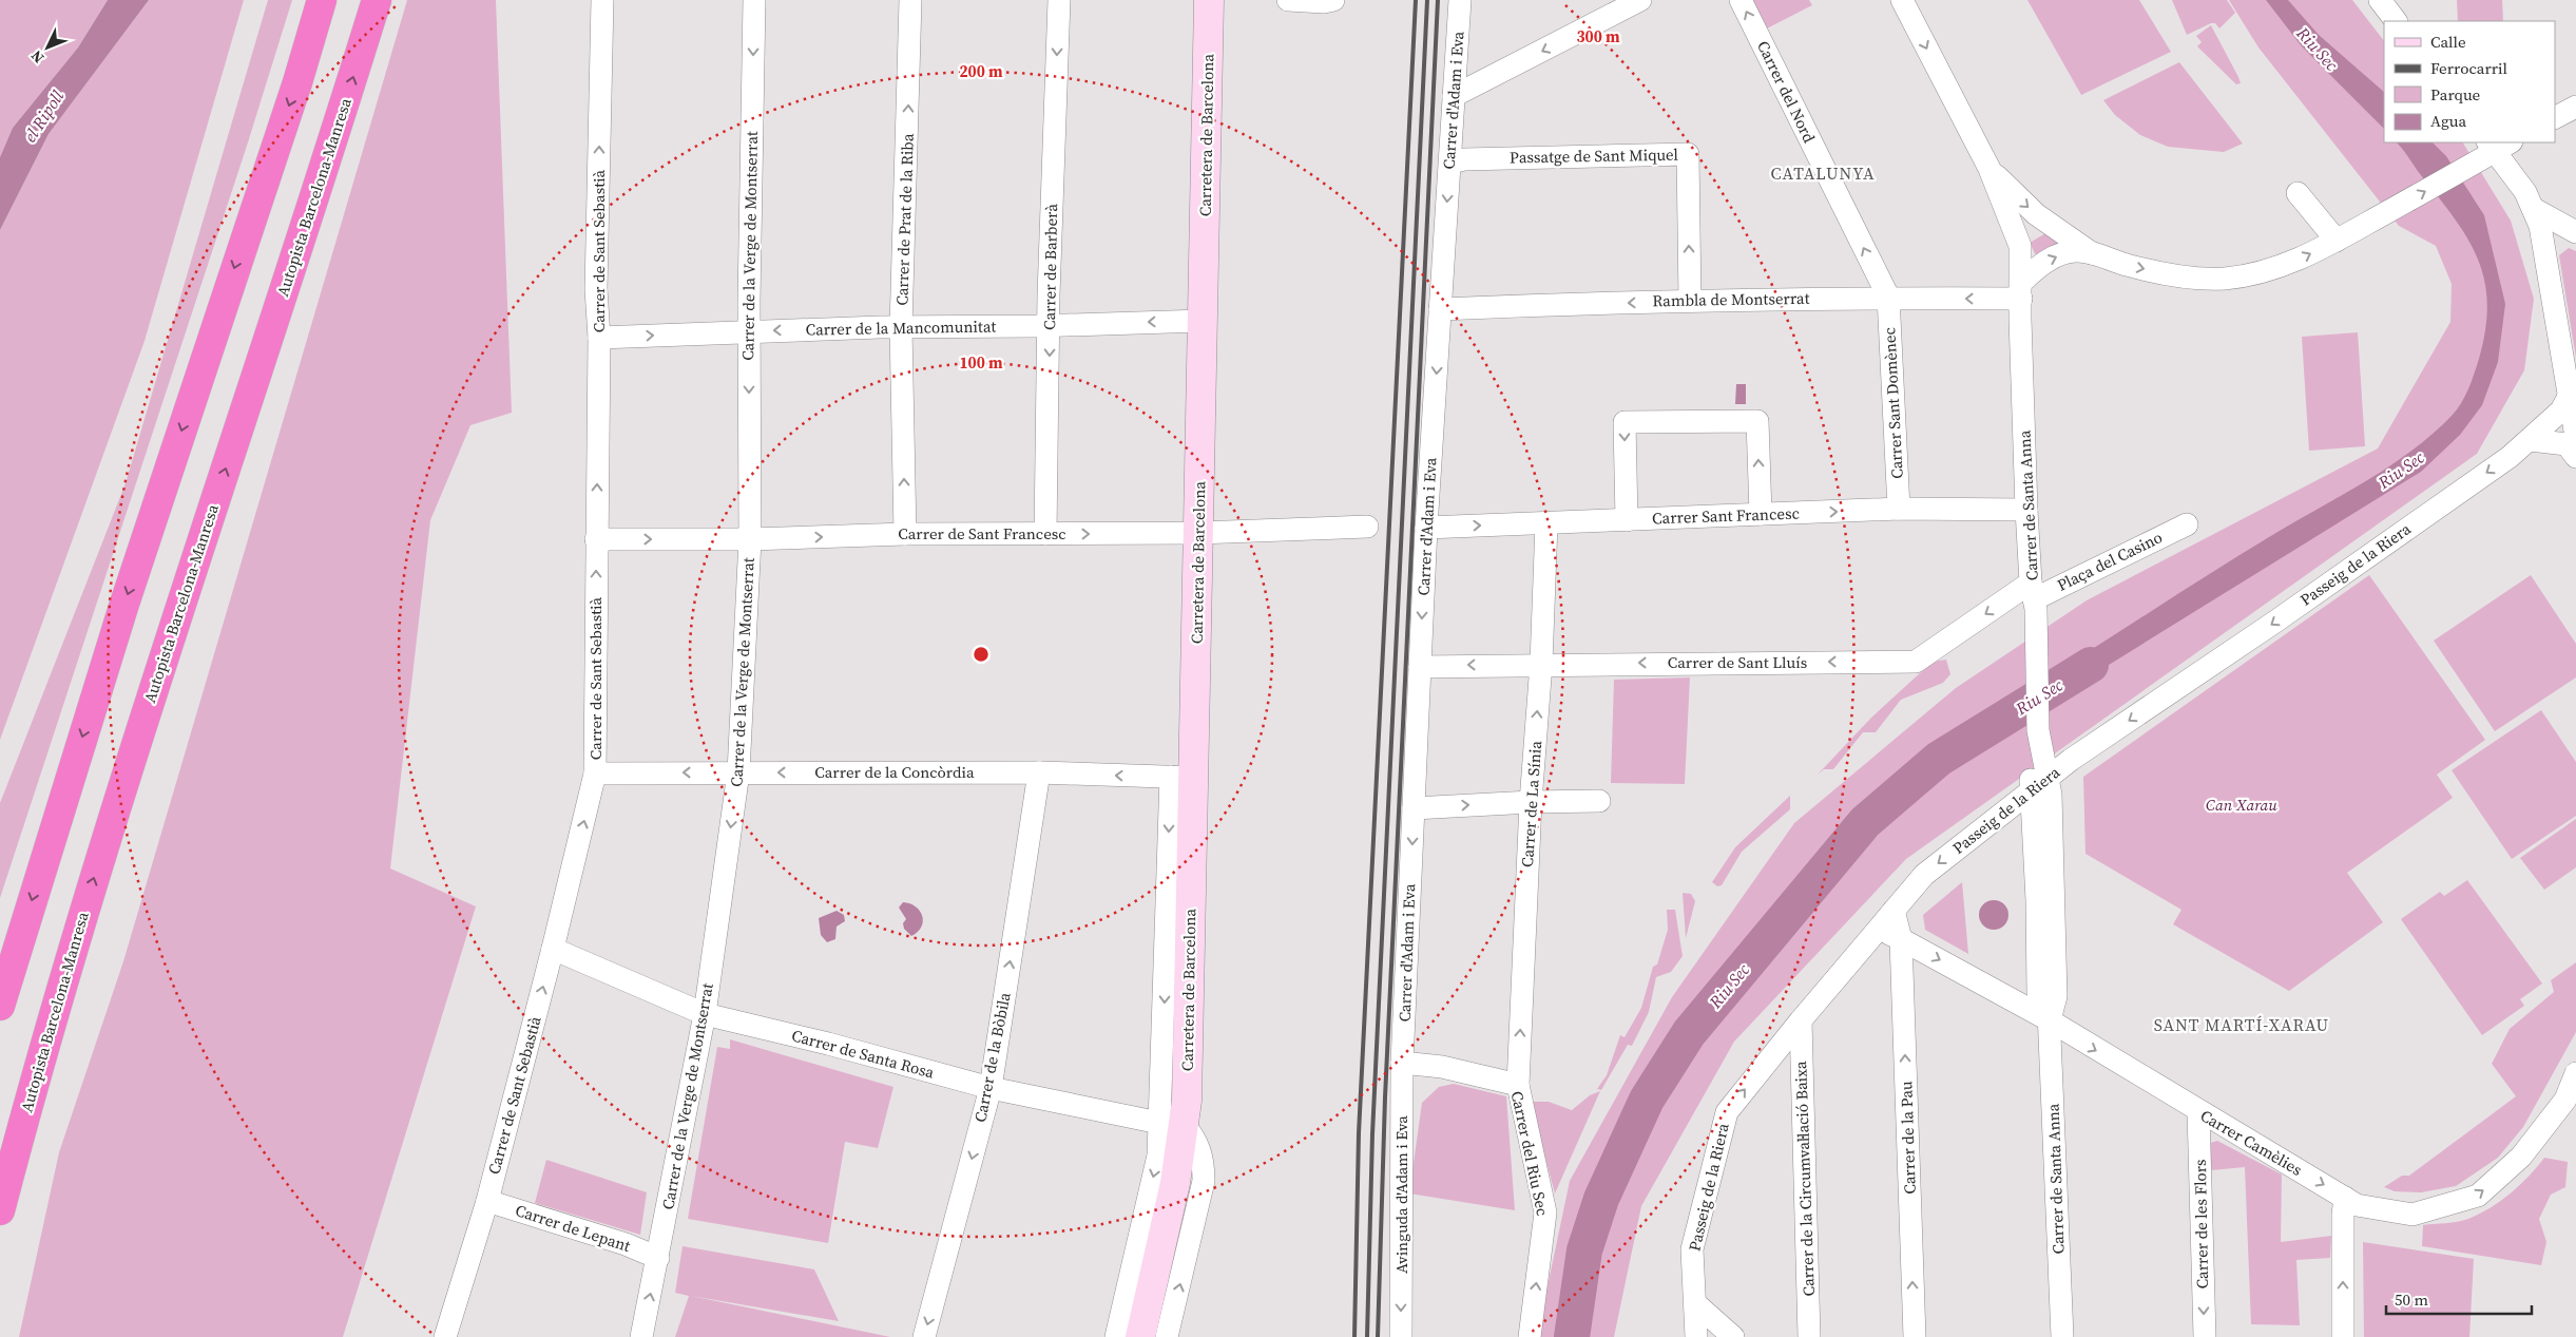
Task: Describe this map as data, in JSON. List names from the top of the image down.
{
  "streets": {
    "highway": ["Autopista Barcelona-Manresa"],
    "main road": ["Carretera de Barcelona"],
    "street": [
      "Carrer del Nord",
      "Carrer d'Adam i Eva",
      "Passatge de Sant Miquel",
      "Carrer de Prat de la Riba",
      "Carrer de la Verge de Montserrat",
      "Carrer de Sant Sebastià",
      "Carrer de Barberà",
      "Rambla de Montserrat",
      "Carrer de la Mancomunitat",
      "Carrer Sant Domènec",
      "Carrer de Santa Anna",
      "Carrer Sant Francesc",
      "Carrer de Sant Francesc",
      "Plaça del Casino",
      "Passeig de la Riera",
      "Carrer de Sant Lluís",
      "Carrer de la Concòrdia",
      "Carrer de La Sínia",
      "Carrer de Santa Rosa",
      "Carrer de la Bòbila",
      "Carrer de la Pau",
      "Carrer Camèlies",
      "Carrer del Riu Sec",
      "Carrer de la Circumval·lació Baixa",
      "Avinguda d'Adam i Eva",
      "Carrer de les Flors",
      "Carrer de Lepant"
    ]
  },
  "crossings": [
    ["Carrer del Nord", "Rambla de Montserrat"],
    ["Carrer del Nord", "Carrer Sant Domènec"],
    ["Carrer d'Adam i Eva", "Passatge de Sant Miquel"],
    ["Carrer d'Adam i Eva", "Rambla de Montserrat"],
    ["Carrer d'Adam i Eva", "Carrer Sant Francesc"],
    ["Carrer d'Adam i Eva", "Carrer de Sant Lluís"],
    ["Carrer d'Adam i Eva", "Carrer del Riu Sec"],
    ["Carrer d'Adam i Eva", "Avinguda d'Adam i Eva"],
    ["Carretera de Barcelona", "Carrer de la Mancomunitat"],
    ["Carretera de Barcelona", "Carrer de Sant Francesc"],
    ["Carretera de Barcelona", "Carrer de la Concòrdia"],
    ["Carretera de Barcelona", "Carrer de Santa Rosa"],
    ["Passatge de Sant Miquel", "Rambla de Montserrat"],
    ["Carrer de Prat de la Riba", "Carrer de la Mancomunitat"],
    ["Carrer de Prat de la Riba", "Carrer de Sant Francesc"],
    ["Carrer de la Verge de Montserrat", "Carrer de la Mancomunitat"],
    ["Carrer de la Verge de Montserrat", "Carrer de Sant Francesc"],
    ["Carrer de la Verge de Montserrat", "Carrer de la Concòrdia"],
    ["Carrer de la Verge de Montserrat", "Carrer de Santa Rosa"],
    ["Carrer de la Verge de Montserrat", "Carrer de Lepant"],
    ["Carrer de Sant Sebastià", "Carrer de la Mancomunitat"],
    ["Carrer de Sant Sebastià", "Carrer de Sant Francesc"],
    ["Carrer de Sant Sebastià", "Carrer de la Concòrdia"],
    ["Carrer de Sant Sebastià", "Carrer de Santa Rosa"],
    ["Carrer de Sant Sebastià", "Carrer de Lepant"],
    ["Carrer de Barberà", "Carrer de la Mancomunitat"],
    ["Carrer de Barberà", "Carrer de Sant Francesc"],
    ["Rambla de Montserrat", "Carrer Sant Domènec"],
    ["Rambla de Montserrat", "Carrer de Santa Anna"],
    ["Carrer Sant Domènec", "Carrer Sant Francesc"],
    ["Carrer de Santa Anna", "Carrer Sant Francesc"],
    ["Carrer de Santa Anna", "Plaça del Casino"],
    ["Carrer de Santa Anna", "Passeig de la Riera"],
    ["Carrer de Santa Anna", "Carrer de Sant Lluís"],
    ["Carrer de Santa Anna", "Carrer Camèlies"],
    ["Carrer Sant Francesc", "Carrer de La Sínia"],
    ["Plaça del Casino", "Carrer de Sant Lluís"],
    ["Passeig de la Riera", "Carrer Camèlies"],
    ["Passeig de la Riera", "Carrer de la Circumval·lació Baixa"],
    ["Carrer de Sant Lluís", "Carrer de La Sínia"],
    ["Carrer de la Concòrdia", "Carrer de la Bòbila"],
    ["Carrer de La Sínia", "Carrer del Riu Sec"],
    ["Carrer de Santa Rosa", "Carrer de la Bòbila"],
    ["Carrer de la Pau", "Carrer Camèlies"],
    ["Carrer Camèlies", "Carrer de les Flors"],
    ["Carrer del Riu Sec", "Avinguda d'Adam i Eva"]
  ],
  "one_way": [
    "Carrer d'Adam i Eva",
    "Carrer de Prat de la Riba",
    "Carrer de la Verge de Montserrat",
    "Carrer de Sant Sebastià",
    "Carrer de Barberà",
    "Rambla de Montserrat",
    "Carrer Sant Francesc",
    "Carrer de Sant Francesc",
    "Carrer de Sant Lluís",
    "Carrer de la Concòrdia",
    "Carrer de La Sínia",
    "Carrer de la Pau",
    "Carrer Camèlies",
    "Carrer del Riu Sec",
    "Avinguda d'Adam i Eva"
  ],
  "districts": ["CATALUNYA", "SANT MARTÍ-XARAU"],
  "water": ["Riu Sec", "el Ripoll"],
  "parks": ["Can Xarau"],
  "legend": [
    "Calle",
    "Ferrocarril",
    "Parque",
    "Agua"
  ],
  "scale_bar": "50 m",
  "north": "bottom left",
  "rings": ["300 m", "200 m", "100 m"]
}
